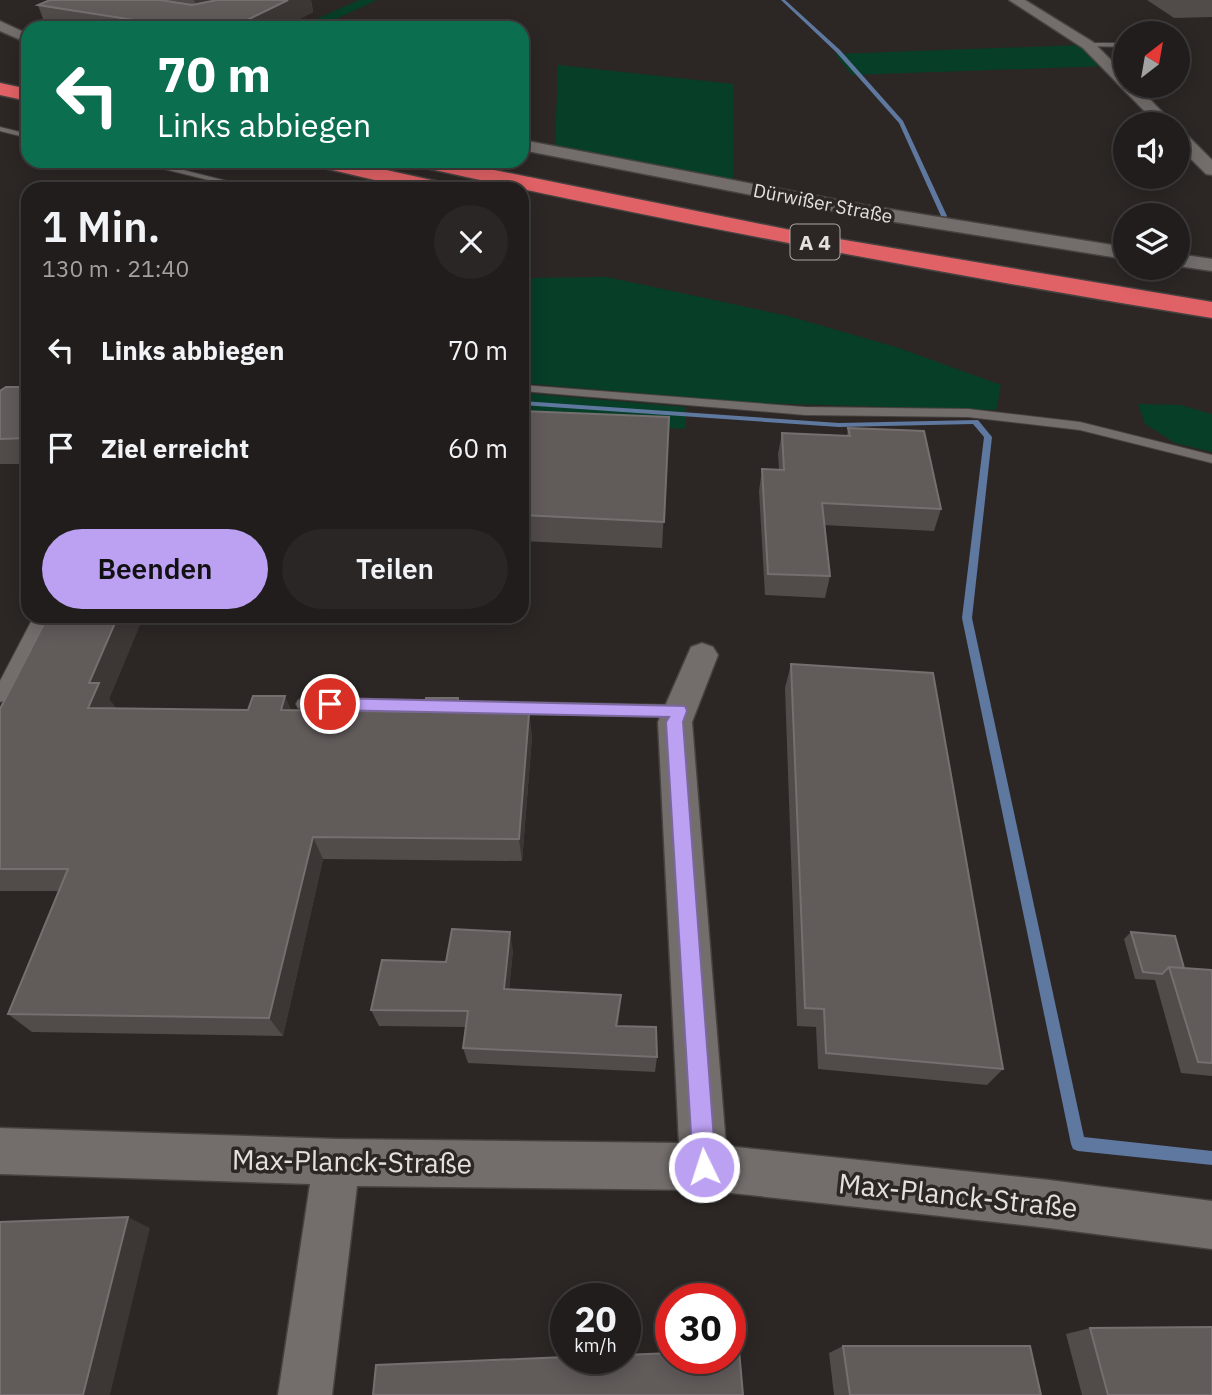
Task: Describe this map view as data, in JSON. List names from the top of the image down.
{
  "streets": {
    "highway": ["A 4"],
    "street": ["Dürwißer Straße", "Max-Planck-Straße"]
  },
  "north": "top right",
  "page": {
    "turn": ["70 m", "Links abbiegen"],
    "heading": ["1 Min.", "130 m · 21:40"],
    "list": [
      {
        "name": "Links abbiegen",
        "value": "70 m"
      },
      {
        "name": "Ziel erreicht",
        "value": "60 m"
      }
    ],
    "buttons": ["Beenden", "Teilen"],
    "speed": "20 km/h",
    "limit": "30"
  }
}
